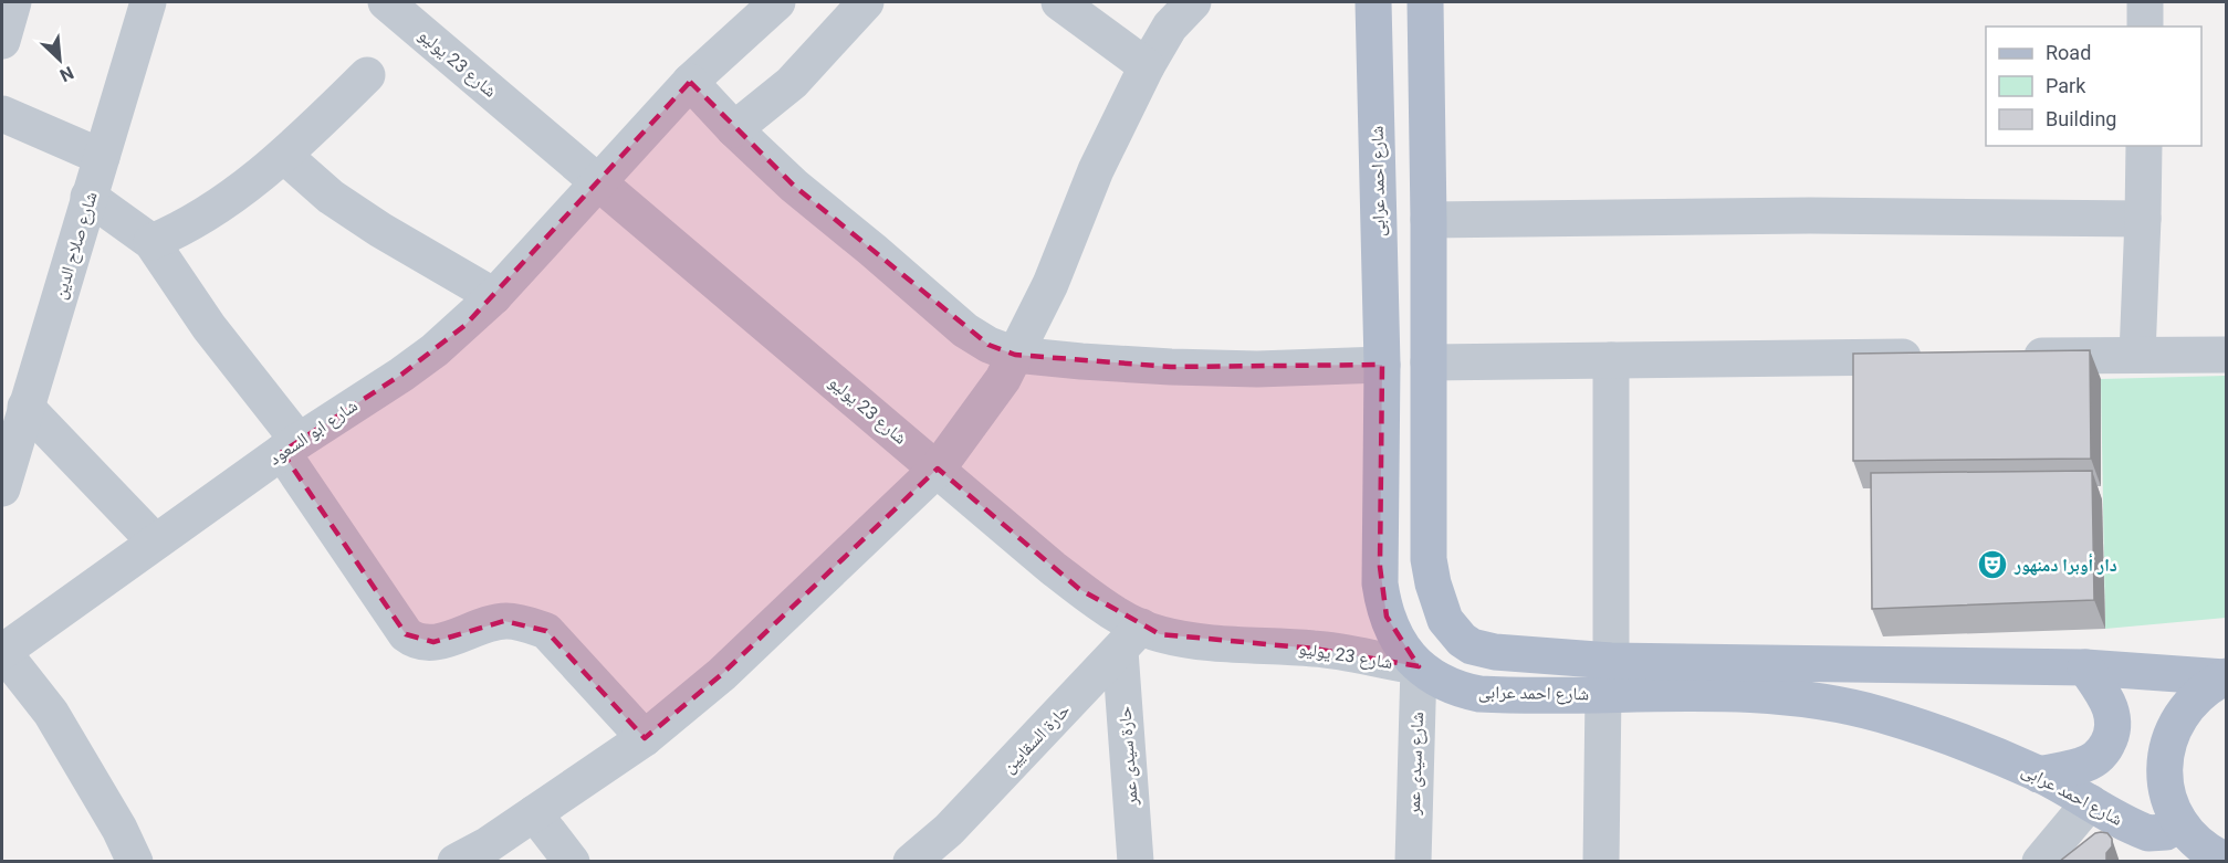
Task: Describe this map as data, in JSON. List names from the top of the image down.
{
  "streets": {
    "main road": ["شارع احمد عرابى"],
    "street": [
      "شارع 23 يوليو",
      "شارع صلاح الدين",
      "شارع ابو السعود",
      "حارة السقايين",
      "حارة سيدى عمر",
      "شارع سيدى عمر"
    ]
  },
  "crossings": [
    ["شارع 23 يوليو", "شارع احمد عرابى"],
    ["شارع 23 يوليو", "شارع ابو السعود"],
    ["شارع 23 يوليو", "حارة السقايين"],
    ["شارع 23 يوليو", "حارة سيدى عمر"],
    ["شارع 23 يوليو", "شارع سيدى عمر"],
    ["شارع احمد عرابى", "شارع سيدى عمر"],
    ["حارة السقايين", "حارة سيدى عمر"]
  ],
  "places": {
    "theatre": ["دار أوبرا دمنهور"]
  },
  "legend": ["Road", "Park", "Building"],
  "north": "bottom right"
}
